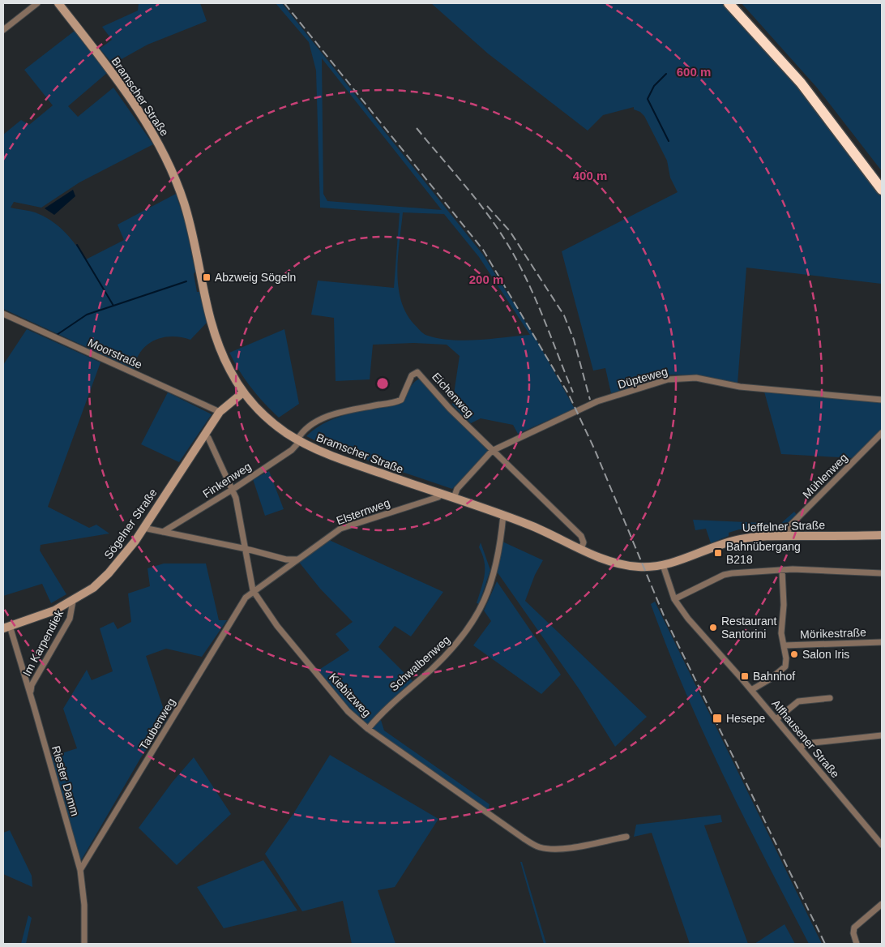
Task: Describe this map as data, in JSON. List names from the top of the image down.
{
  "streets": {
    "street": [
      "Bramscher Straße",
      "Moorstraße",
      "Düpteweg",
      "Eichenweg",
      "Mühlenweg",
      "Finkenweg",
      "Elsternweg",
      "Sögelner Straße",
      "Ueffelner Straße",
      "Mörikestraße",
      "Im Karpendiek",
      "Schwalbenweg",
      "Kiebitzweg",
      "Taubenweg",
      "Alfhausener Straße",
      "Riester Damm"
    ]
  },
  "crossings": [
    ["Bramscher Straße", "Eichenweg"],
    ["Bramscher Straße", "Finkenweg"],
    ["Bramscher Straße", "Elsternweg"],
    ["Bramscher Straße", "Sögelner Straße"],
    ["Bramscher Straße", "Ueffelner Straße"],
    ["Bramscher Straße", "Schwalbenweg"],
    ["Moorstraße", "Sögelner Straße"],
    ["Düpteweg", "Eichenweg"],
    ["Eichenweg", "Finkenweg"],
    ["Mühlenweg", "Ueffelner Straße"],
    ["Finkenweg", "Kiebitzweg"],
    ["Elsternweg", "Kiebitzweg"],
    ["Elsternweg", "Taubenweg"],
    ["Sögelner Straße", "Im Karpendiek"],
    ["Sögelner Straße", "Kiebitzweg"],
    ["Sögelner Straße", "Riester Damm"],
    ["Ueffelner Straße", "Alfhausener Straße"],
    ["Im Karpendiek", "Riester Damm"],
    ["Schwalbenweg", "Kiebitzweg"],
    ["Kiebitzweg", "Taubenweg"],
    ["Taubenweg", "Riester Damm"]
  ],
  "places": {
    "transit": [
      "Abzweig Sögeln",
      "Bahnübergang B218",
      "Bahnhof",
      "Hesepe"
    ],
    "other": ["Restaurant Santorini", "Salon Iris"]
  },
  "rings": ["600 m", "400 m", "200 m"]
}
